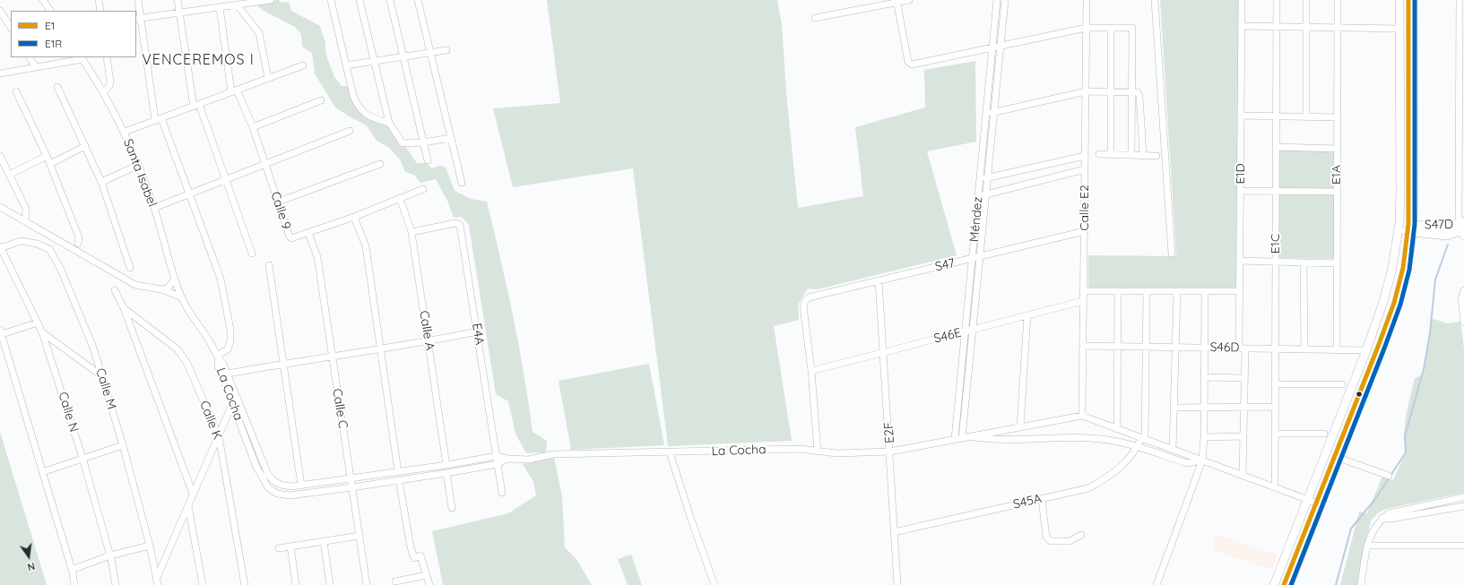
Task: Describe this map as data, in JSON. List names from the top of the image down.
{
  "streets": {
    "main road": ["S47D"],
    "street": [
      "Santa Isabel",
      "E1D",
      "E1A",
      "Calle E2",
      "Calle 9",
      "Méndez",
      "E1C",
      "S47",
      "Calle A",
      "E4A",
      "S46E",
      "S46D",
      "Calle M",
      "La Cocha",
      "Calle C",
      "Calle N",
      "Calle K",
      "E2F",
      "S45A"
    ]
  },
  "crossings": [
    ["Santa Isabel", "La Cocha"],
    ["E1D", "S46D"],
    ["E1D", "La Cocha"],
    ["E1A", "S46D"],
    ["Calle E2", "S47"],
    ["Calle E2", "S46E"],
    ["Calle E2", "S46D"],
    ["Calle E2", "La Cocha"],
    ["Calle 9", "Calle A"],
    ["Calle 9", "Calle C"],
    ["Méndez", "S47"],
    ["Méndez", "S46E"],
    ["Méndez", "La Cocha"],
    ["E1C", "S46D"],
    ["E1C", "La Cocha"],
    ["S47", "S46E"],
    ["S47", "E2F"],
    ["Calle A", "E4A"],
    ["Calle A", "La Cocha"],
    ["E4A", "La Cocha"],
    ["S46E", "E2F"],
    ["Calle M", "Calle N"],
    ["La Cocha", "Calle C"],
    ["La Cocha", "E2F"],
    ["La Cocha", "S45A"],
    ["E2F", "S45A"]
  ],
  "districts": ["VENCEREMOS I"],
  "lines": ["transit line E1", "transit line E1R"],
  "legend": ["E1", "E1R"],
  "north": "bottom"
}
